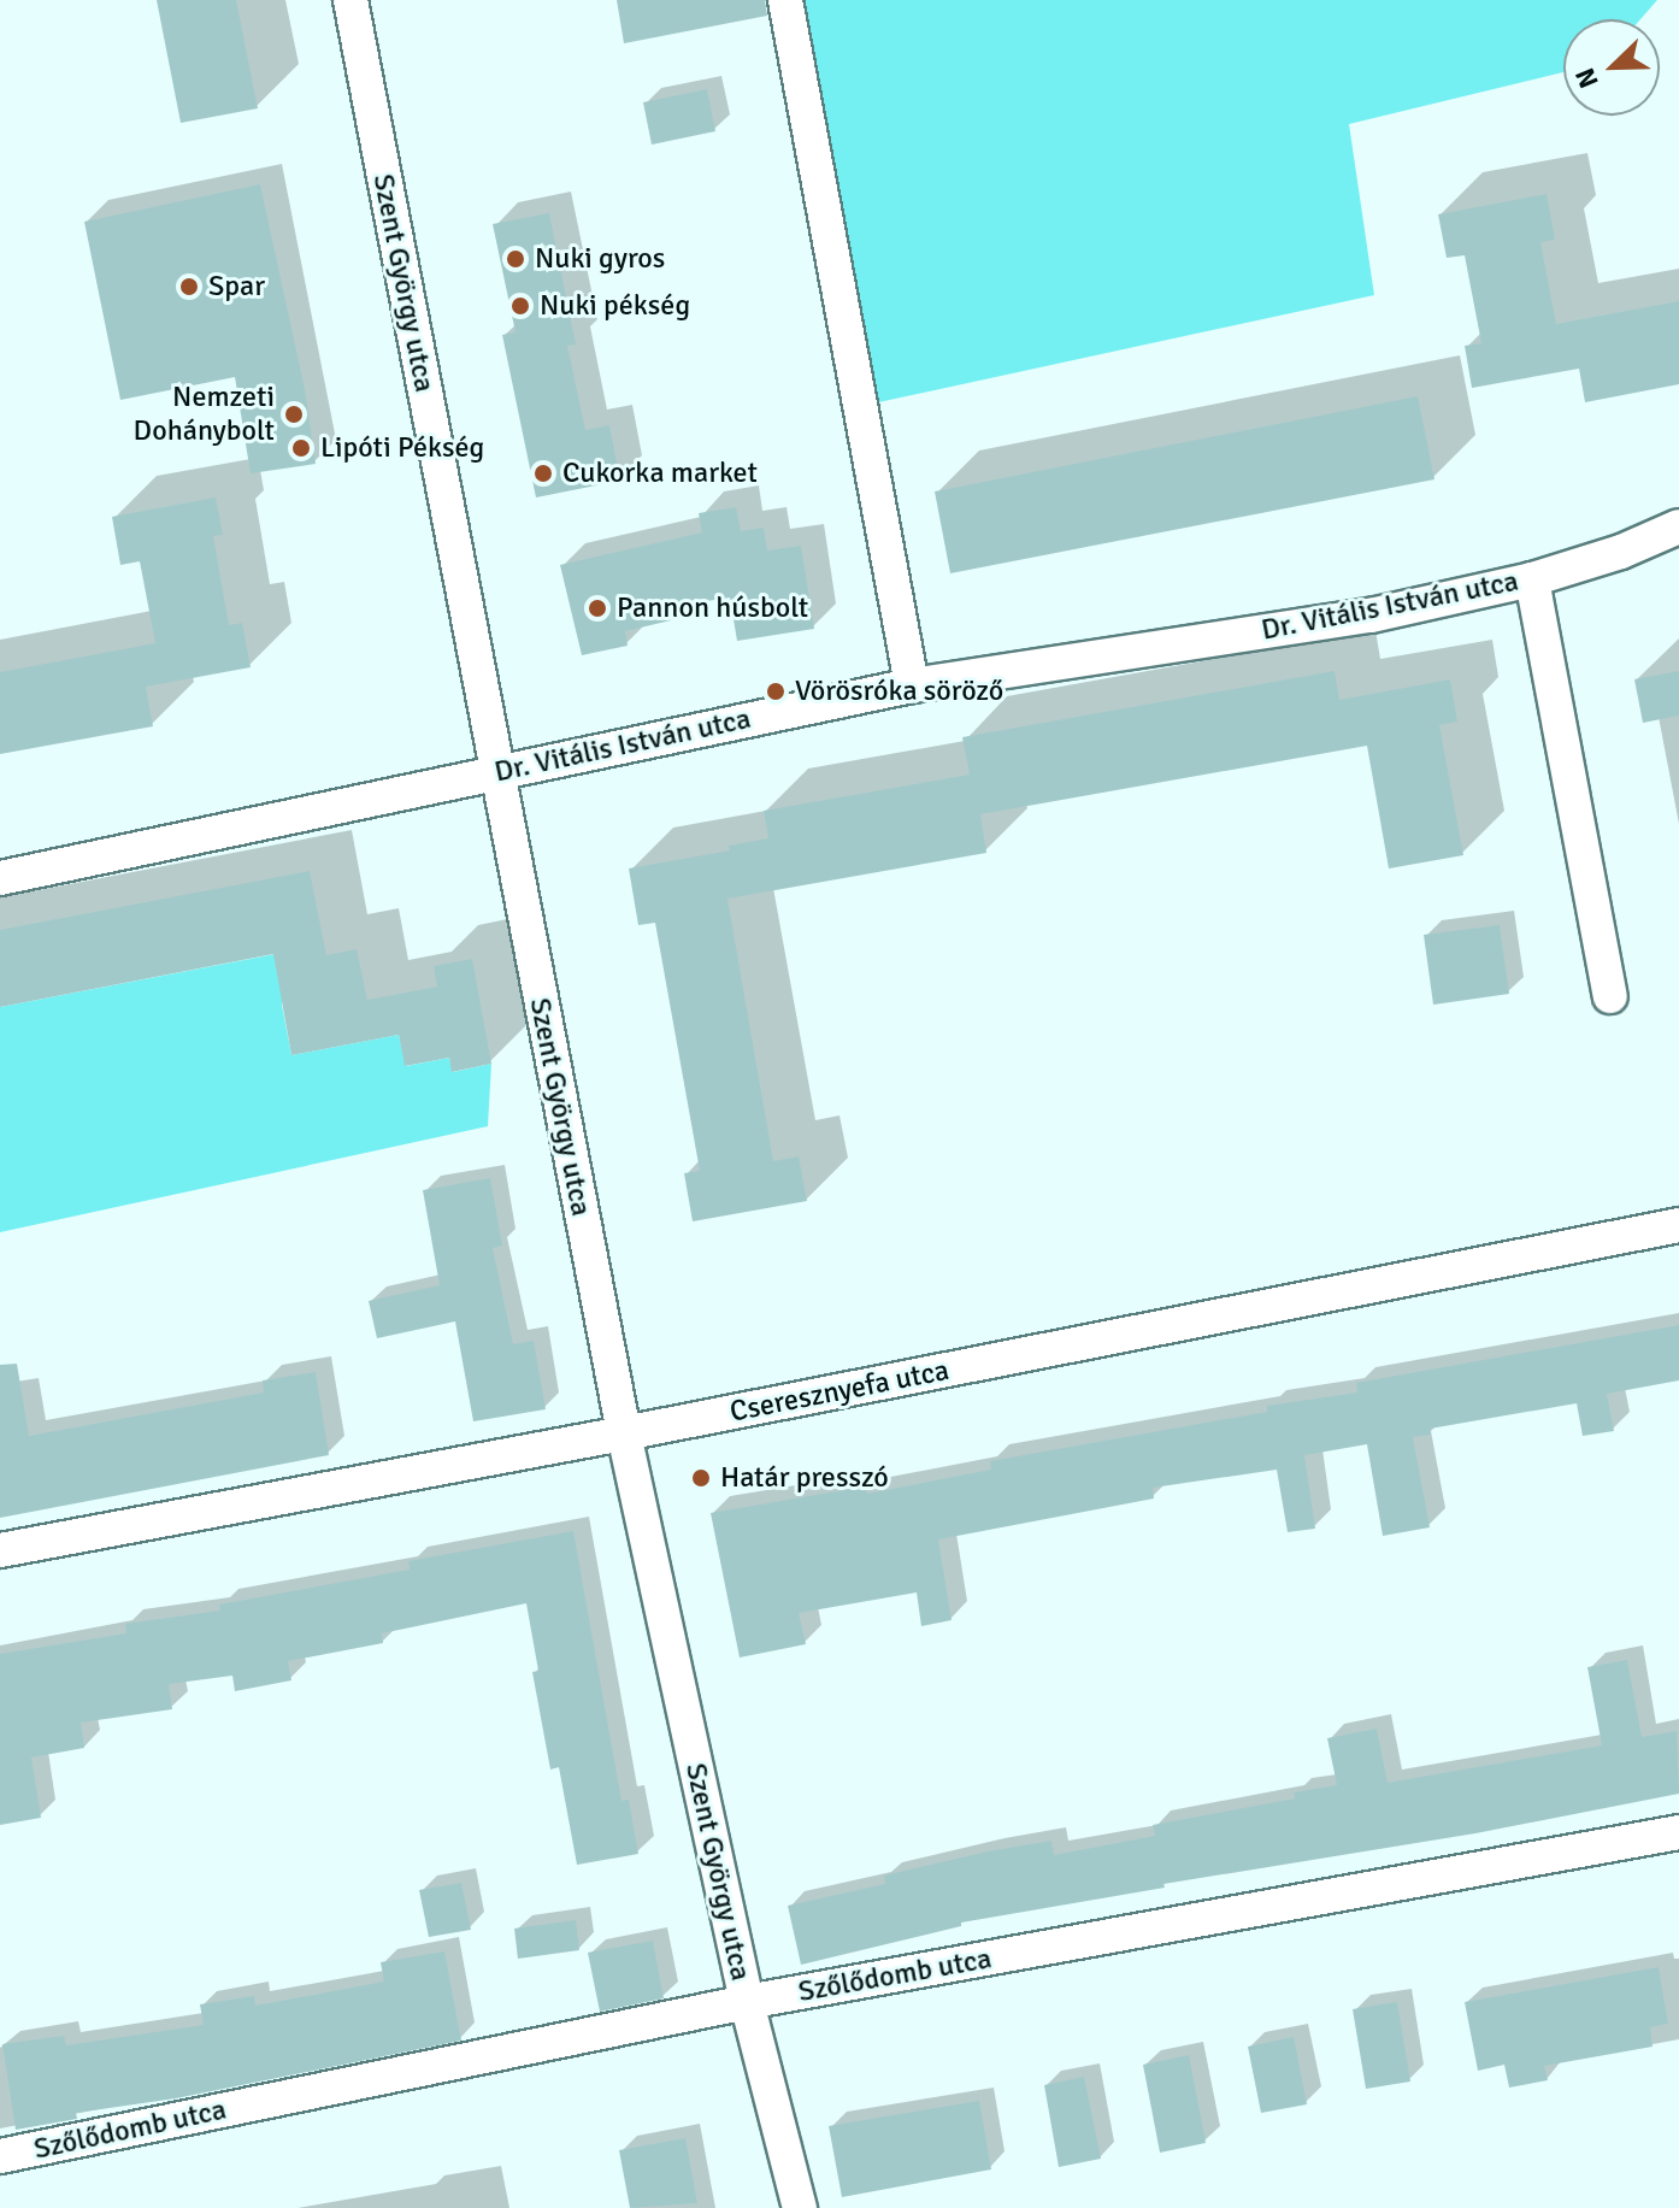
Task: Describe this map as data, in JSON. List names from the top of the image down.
{
  "streets": {
    "street": [
      "Szent György utca",
      "Dr. Vitális István utca",
      "Cseresznyefa utca",
      "Szőlődomb utca"
    ]
  },
  "crossings": [
    ["Szent György utca", "Dr. Vitális István utca"],
    ["Szent György utca", "Cseresznyefa utca"],
    ["Szent György utca", "Szőlődomb utca"]
  ],
  "places": [
    "Nuki gyros",
    "Spar",
    "Nuki pékség",
    "Nemzeti Dohánybolt",
    "Lipóti Pékség",
    "Cukorka market",
    "Pannon húsbolt",
    "Vörösróka söröző",
    "Határ presszó"
  ],
  "north": "bottom left"
}
